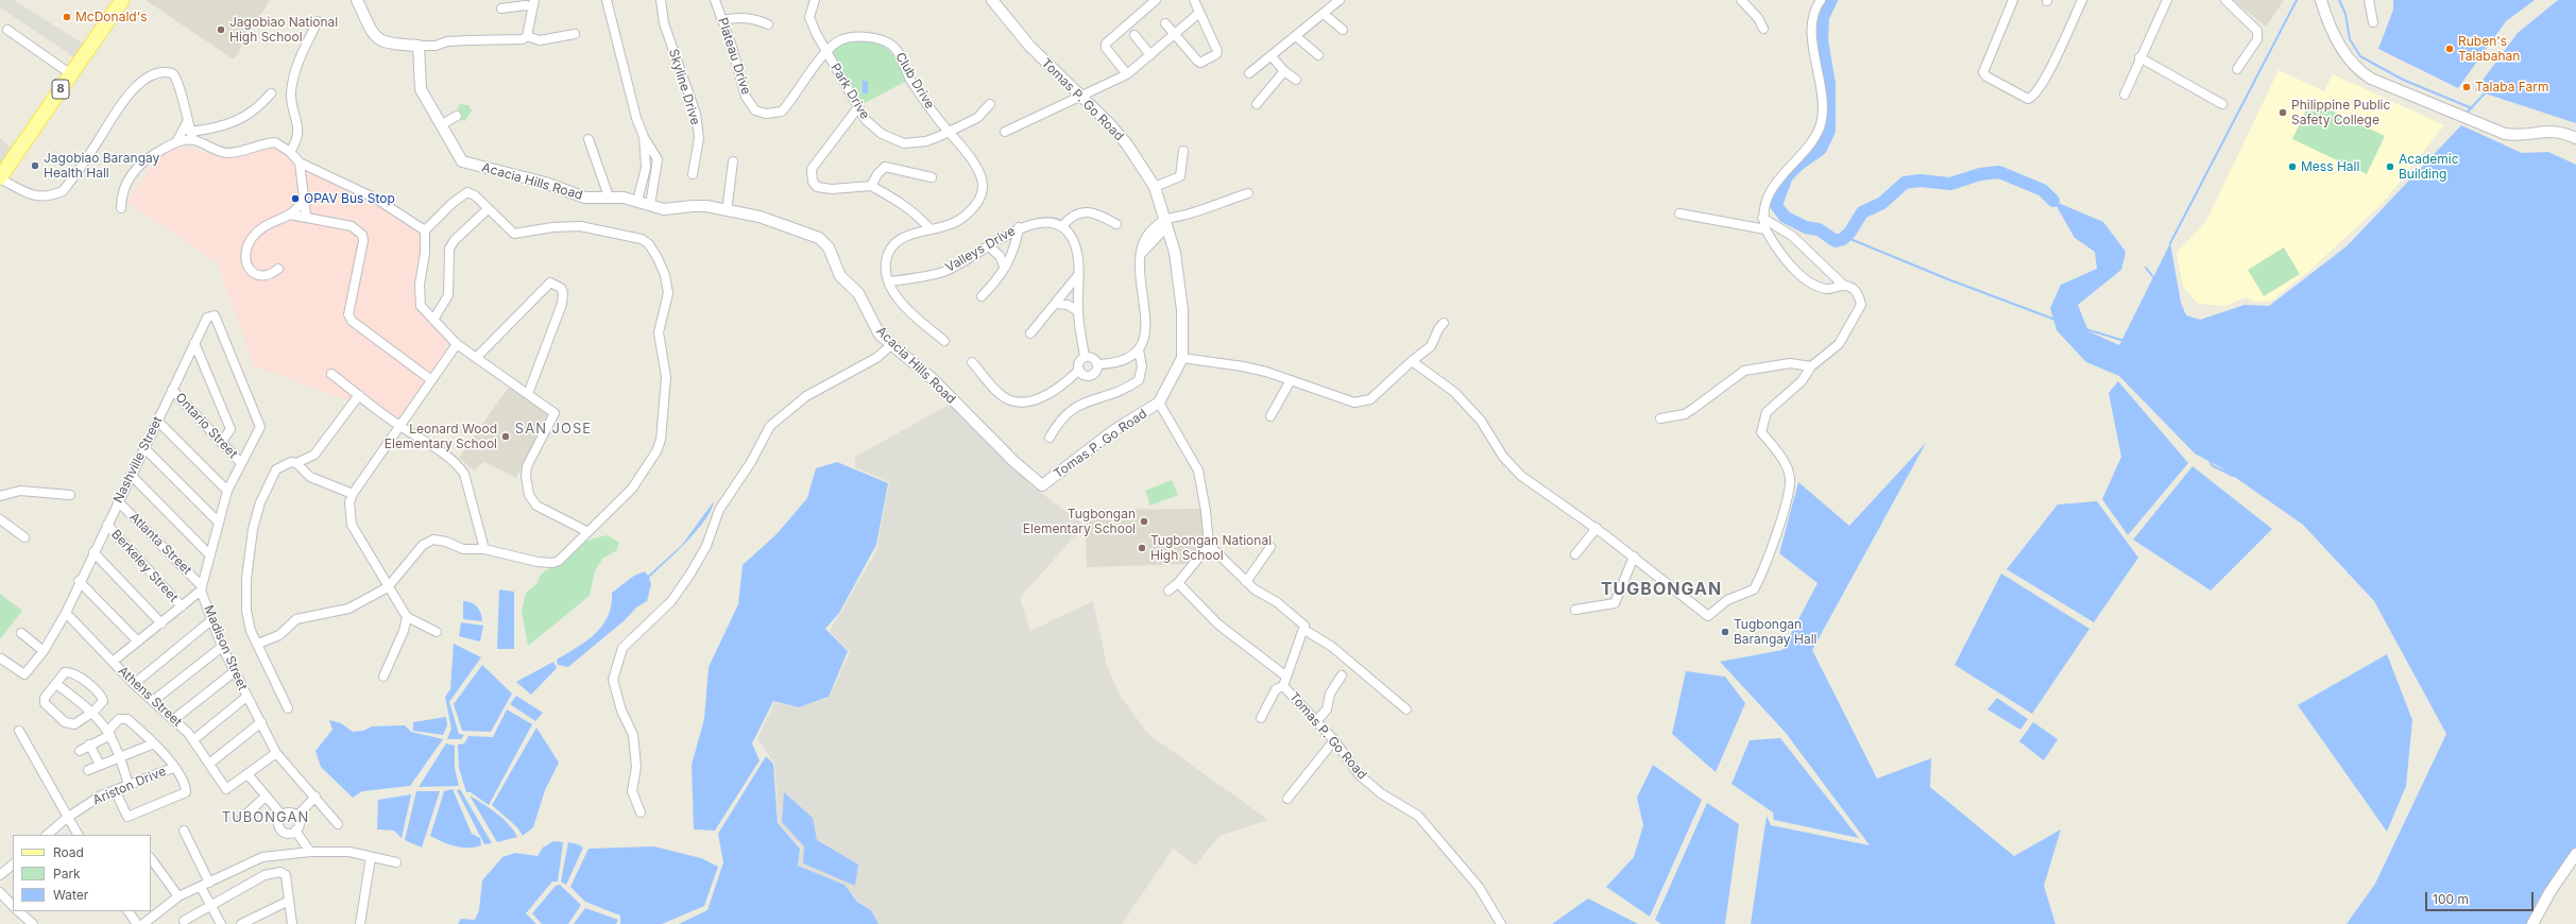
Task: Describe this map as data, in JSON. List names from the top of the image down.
{
  "streets": {
    "main road": ["8"],
    "street": [
      "Plateau Drive",
      "Club Drive",
      "Skyline Drive",
      "Park Drive",
      "Tomas P. Go Road",
      "Acacia Hills Road",
      "Valleys Drive",
      "Ontario Street",
      "Nashville Street",
      "Atlanta Street",
      "Berkeley Street",
      "Madison Street",
      "Athens Street",
      "Ariston Drive"
    ]
  },
  "crossings": [
    ["Plateau Drive", "Club Drive"],
    ["Plateau Drive", "Park Drive"],
    ["Club Drive", "Park Drive"],
    ["Club Drive", "Valleys Drive"],
    ["Tomas P. Go Road", "Acacia Hills Road"],
    ["Ontario Street", "Nashville Street"],
    ["Nashville Street", "Atlanta Street"],
    ["Nashville Street", "Berkeley Street"],
    ["Nashville Street", "Athens Street"],
    ["Atlanta Street", "Madison Street"]
  ],
  "districts": ["SAN JOSE", "TUGBONGAN", "TUBONGAN"],
  "places": [
    "McDonald's",
    "Jagobiao National High School",
    "Ruben's Talabahan",
    "Talaba Farm",
    "Philippine Public Safety College",
    "Jagobiao Barangay Health Hall",
    "Mess Hall",
    "Academic Building",
    "OPAV Bus Stop",
    "Leonard Wood Elementary School",
    "Tugbongan Elementary School",
    "Tugbongan National High School",
    "Tugbongan Barangay Hall"
  ],
  "legend": ["Road", "Park", "Water"],
  "scale_bar": "100 m"
}
